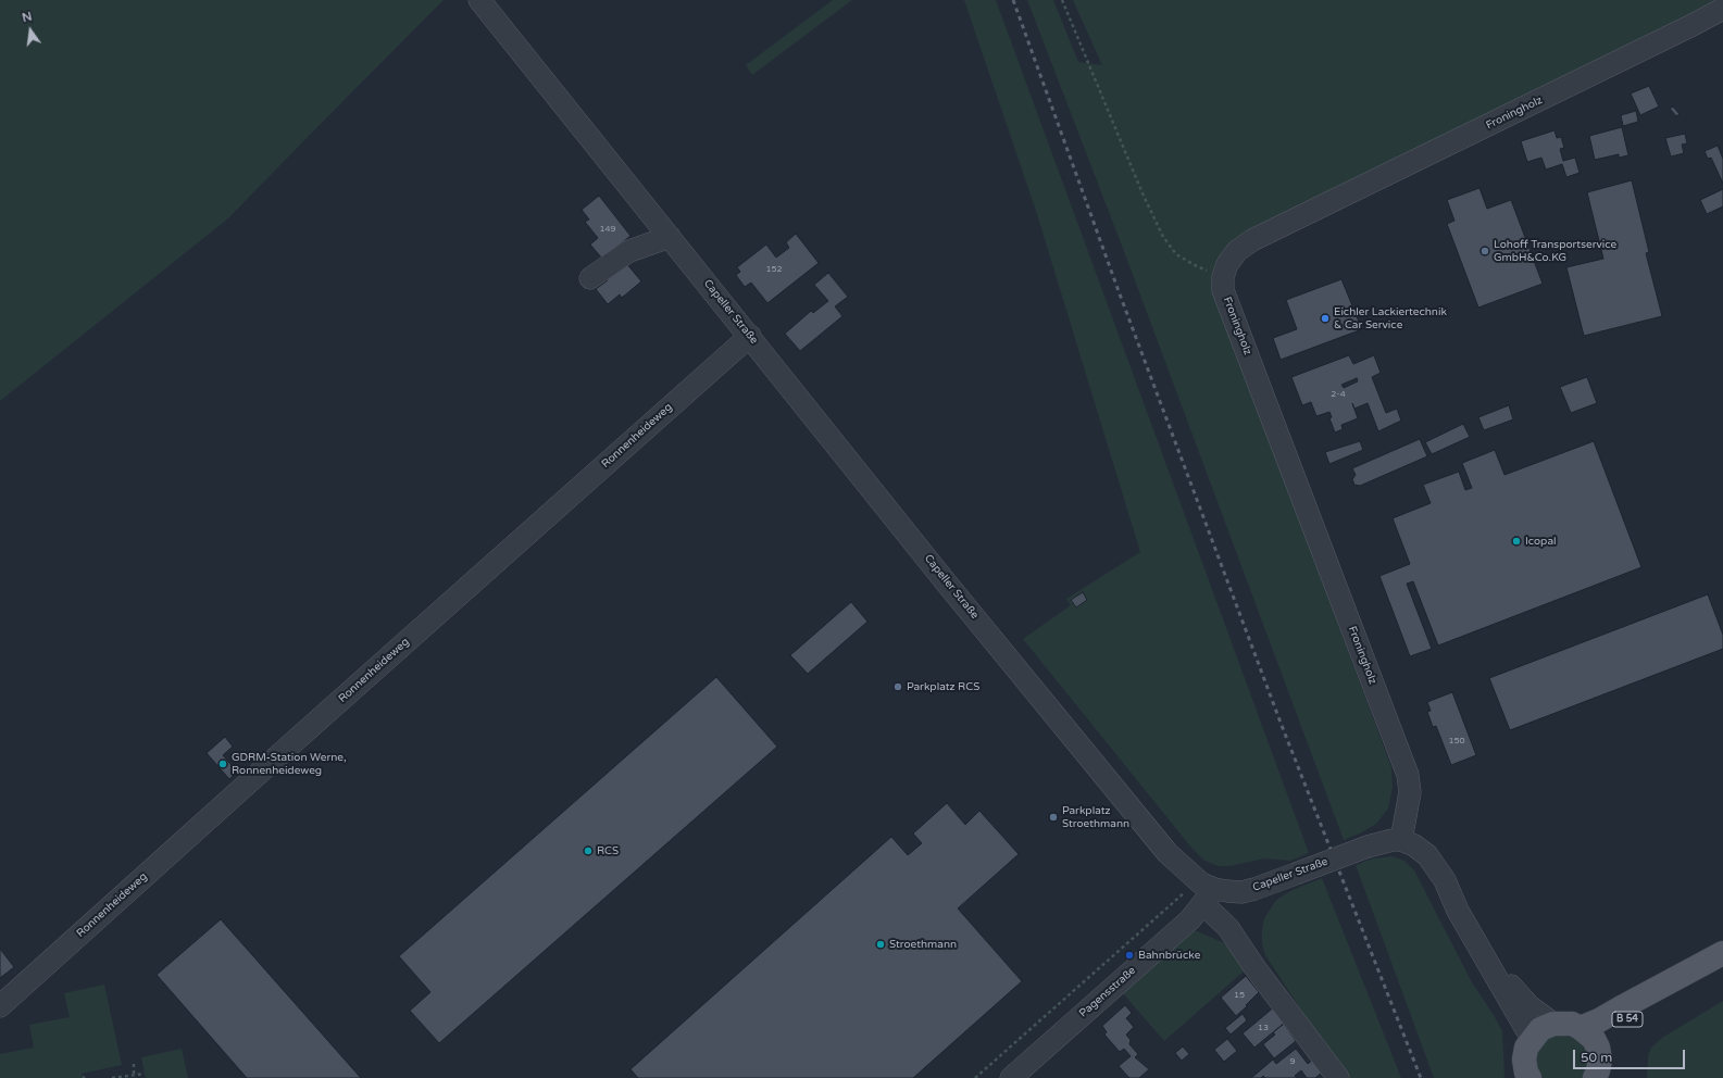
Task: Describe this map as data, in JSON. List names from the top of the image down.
{
  "streets": {
    "main road": ["B 54"],
    "street": [
      "Froningholz",
      "Capeller Straße",
      "Ronnenheideweg",
      "Pagensstraße"
    ]
  },
  "crossings": [
    ["Froningholz", "Capeller Straße"],
    ["Capeller Straße", "Ronnenheideweg"],
    ["Capeller Straße", "Pagensstraße"]
  ],
  "places": [
    "Lohoff Transportservice GmbH&Co.KG",
    "Eichler Lackiertechnik & Car Service",
    "Icopal",
    "Parkplatz RCS",
    "GDRM-Station Werne, Ronnenheideweg",
    "Parkplatz Stroethmann",
    "RCS",
    "Stroethmann",
    "Bahnbrücke"
  ],
  "house_numbers": [
    "149",
    "152",
    "2-4",
    "150",
    "15",
    "13",
    "9"
  ],
  "scale_bar": "50 m",
  "north": "top"
}
